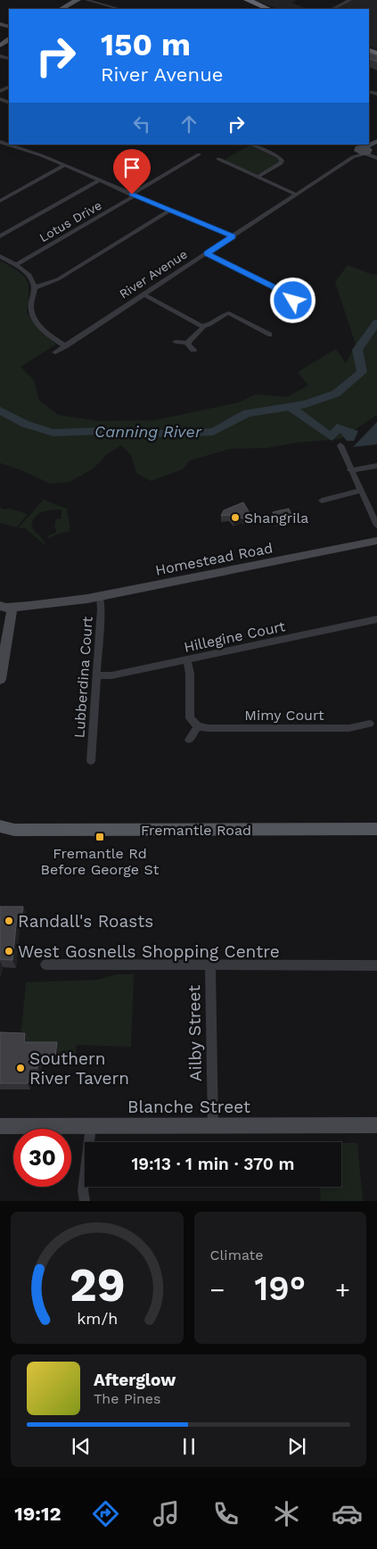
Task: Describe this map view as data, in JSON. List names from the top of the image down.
{
  "streets": {
    "main road": ["Fremantle Road"],
    "street": [
      "Lotus Drive",
      "River Avenue",
      "Homestead Road",
      "Hillegine Court",
      "Lubberdina Court",
      "Mimy Court",
      "Ailby Street",
      "Blanche Street"
    ]
  },
  "crossings": [
    ["Homestead Road", "Lubberdina Court"],
    ["Hillegine Court", "Lubberdina Court"],
    ["Ailby Street", "Blanche Street"]
  ],
  "water": ["Canning River"],
  "places": {
    "other": [
      "Shangrila",
      "Randall's Roasts",
      "West Gosnells Shopping Centre",
      "Southern River Tavern"
    ],
    "transit": ["Fremantle Rd Before George St"]
  },
  "page": {
    "turn": ["150 m", "River Avenue"],
    "limit": "30",
    "trip": "19:13 · 1 min · 370 m",
    "tile": "Climate",
    "heat": ["−", "19°", "+"],
    "song": ["Afterglow", "The Pines"],
    "tabs": "19:12",
    "gauge": ["29", "km/h"]
  }
}
